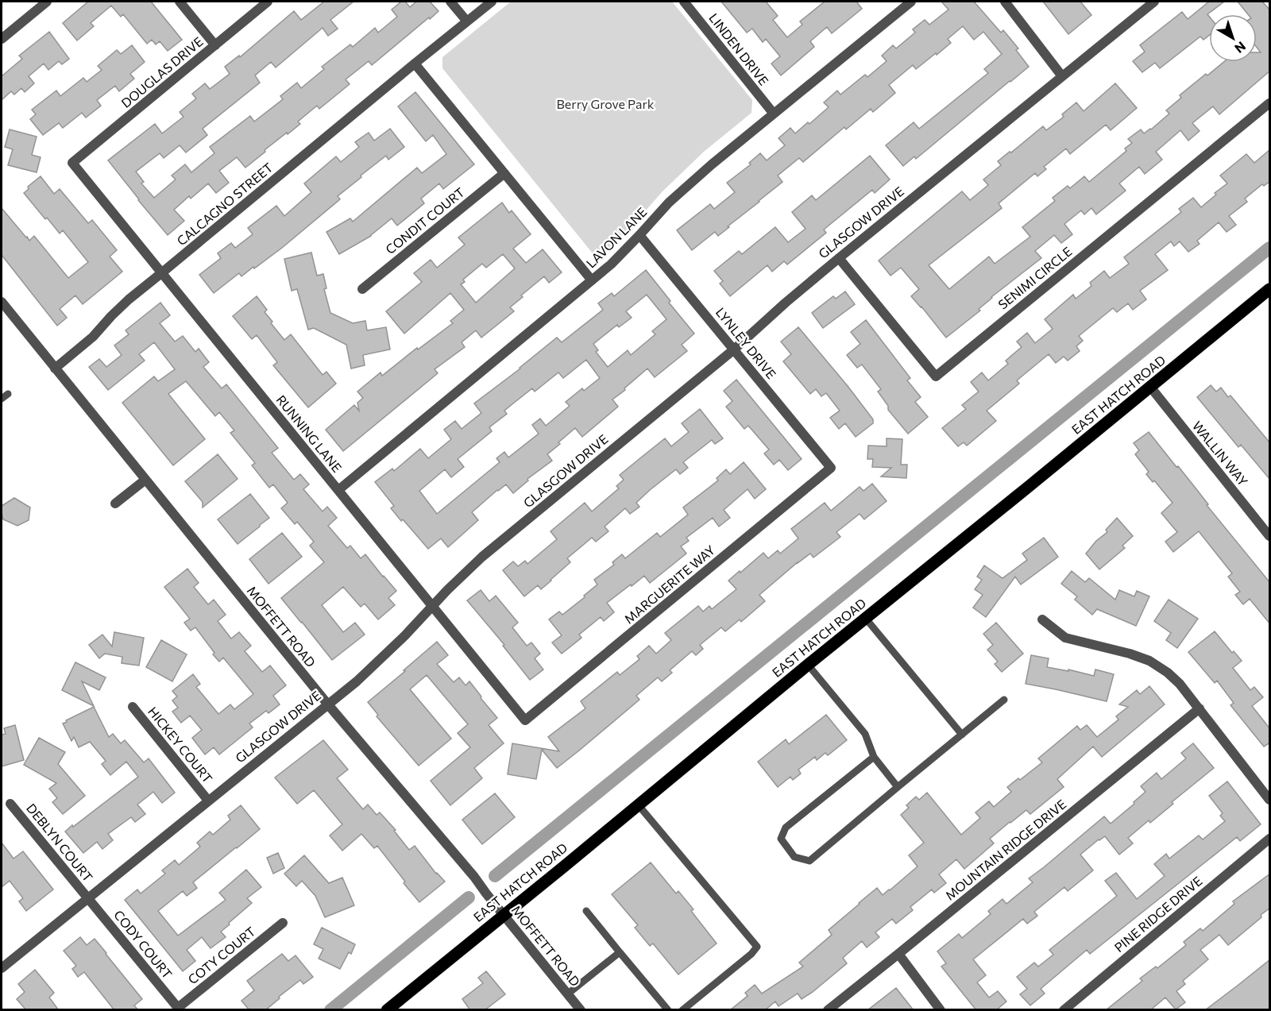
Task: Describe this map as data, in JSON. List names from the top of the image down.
{
  "streets": {
    "main road": ["EAST HATCH ROAD"],
    "street": [
      "LINDEN DRIVE",
      "DOUGLAS DRIVE",
      "CALCAGNO STREET",
      "CONDIT COURT",
      "GLASGOW DRIVE",
      "LAVON LANE",
      "SENIMI CIRCLE",
      "LYNLEY DRIVE",
      "RUNNING LANE",
      "WALLIN WAY",
      "MARGUERITE WAY",
      "MOFFETT ROAD",
      "HICKEY COURT",
      "DEBLYN COURT",
      "MOUNTAIN RIDGE DRIVE",
      "PINE RIDGE DRIVE",
      "CODY COURT",
      "COTY COURT"
    ]
  },
  "crossings": [
    ["LINDEN DRIVE", "LAVON LANE"],
    ["DOUGLAS DRIVE", "RUNNING LANE"],
    ["CALCAGNO STREET", "RUNNING LANE"],
    ["CALCAGNO STREET", "MOFFETT ROAD"],
    ["GLASGOW DRIVE", "SENIMI CIRCLE"],
    ["GLASGOW DRIVE", "LYNLEY DRIVE"],
    ["GLASGOW DRIVE", "RUNNING LANE"],
    ["GLASGOW DRIVE", "MOFFETT ROAD"],
    ["GLASGOW DRIVE", "HICKEY COURT"],
    ["GLASGOW DRIVE", "DEBLYN COURT"],
    ["GLASGOW DRIVE", "CODY COURT"],
    ["LAVON LANE", "LYNLEY DRIVE"],
    ["LAVON LANE", "RUNNING LANE"],
    ["LYNLEY DRIVE", "MARGUERITE WAY"],
    ["EAST HATCH ROAD", "WALLIN WAY"],
    ["EAST HATCH ROAD", "MOFFETT ROAD"],
    ["RUNNING LANE", "MARGUERITE WAY"],
    ["DEBLYN COURT", "CODY COURT"],
    ["CODY COURT", "COTY COURT"]
  ],
  "parks": ["Berry Grove Park"],
  "north": "bottom right"
}
